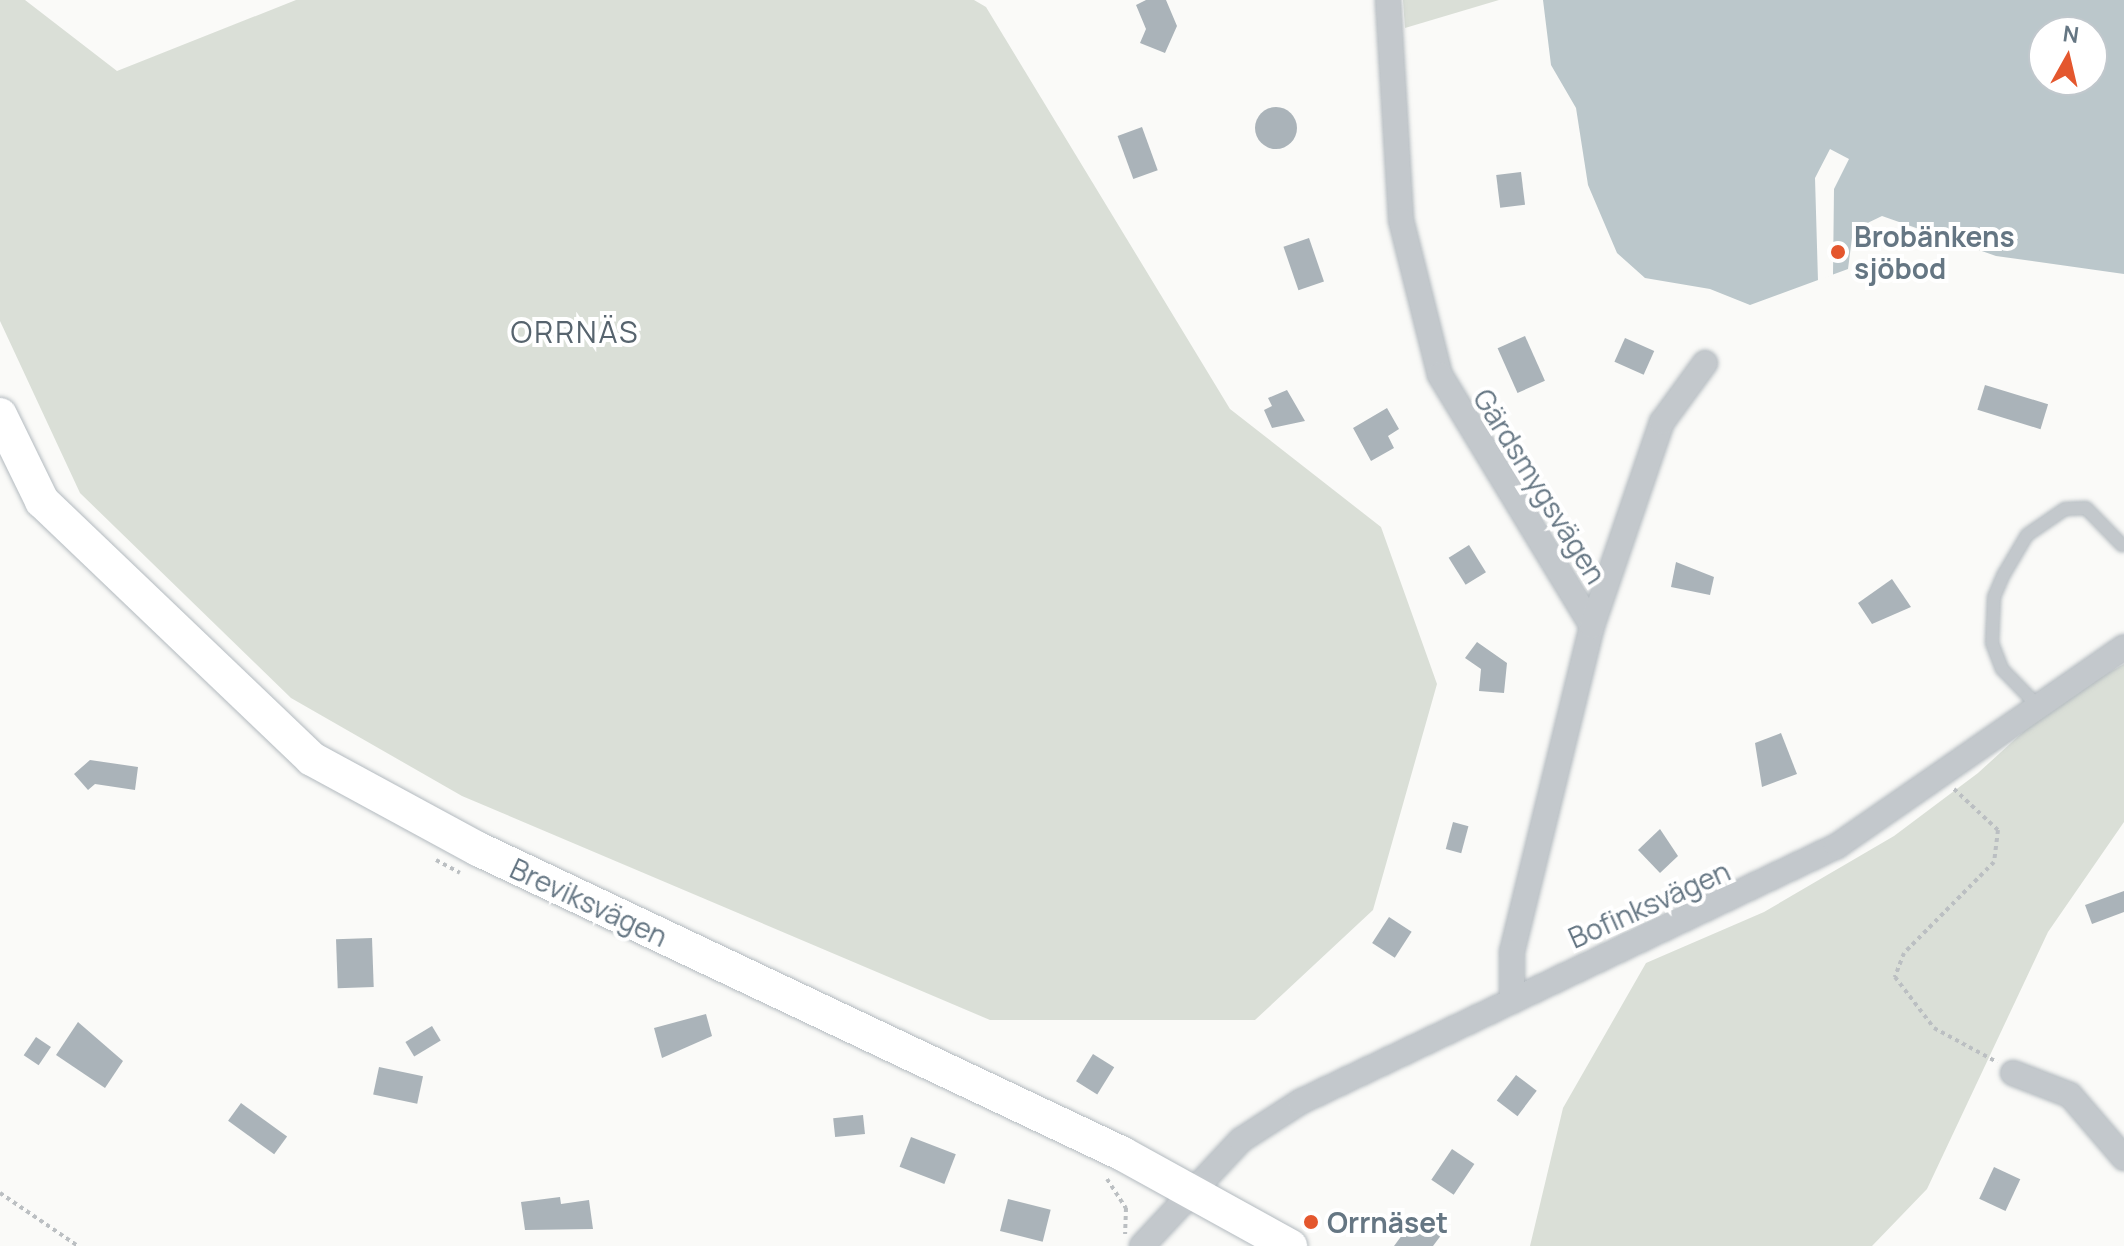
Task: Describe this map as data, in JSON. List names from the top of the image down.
{
  "streets": {
    "main road": ["Breviksvägen"],
    "street": ["Gärdsmygsvägen", "Bofinksvägen"]
  },
  "crossings": [
    ["Gärdsmygsvägen", "Bofinksvägen"],
    ["Breviksvägen", "Bofinksvägen"]
  ],
  "districts": ["ORRNÄS"],
  "places": ["Brobänkens sjöbod", "Orrnäset"],
  "north": "top"
}
